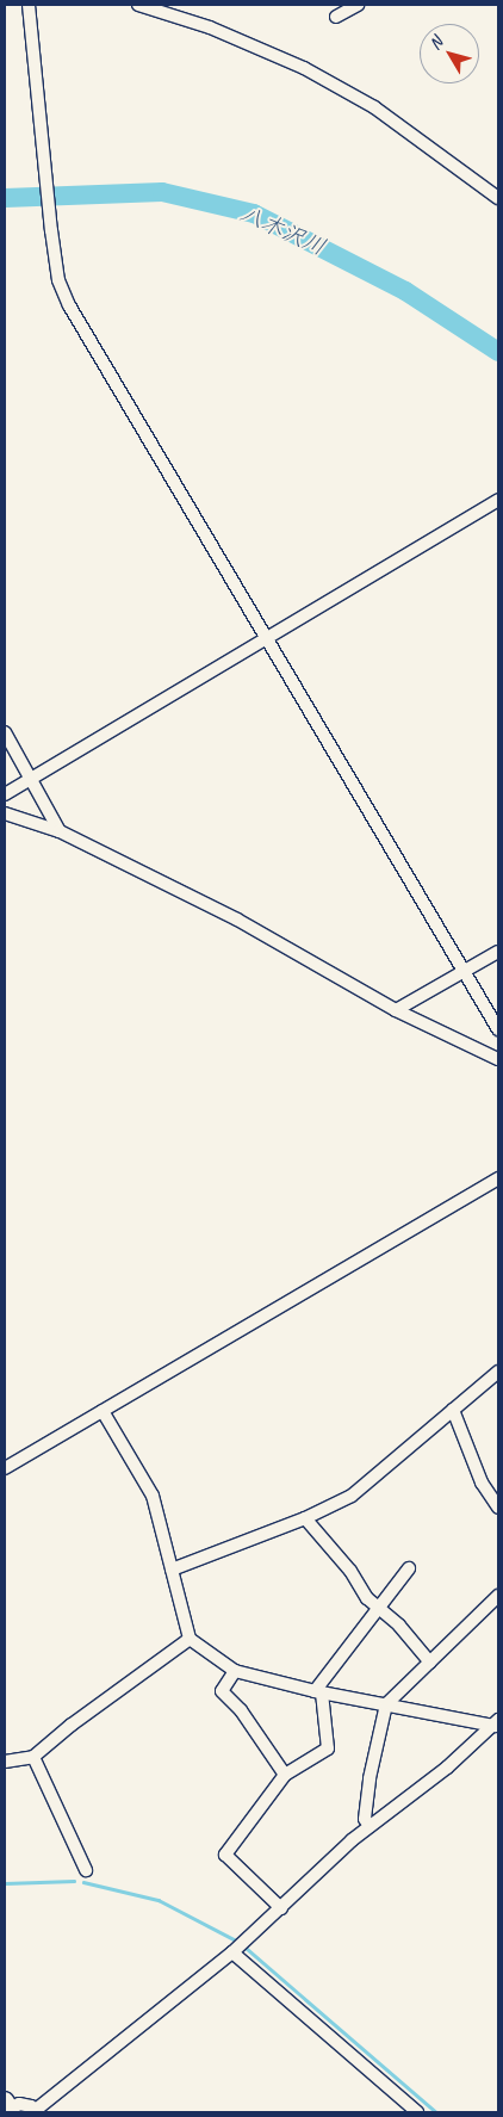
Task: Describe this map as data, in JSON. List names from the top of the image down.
{
  "water": ["八木沢川"],
  "north": "top left"
}
